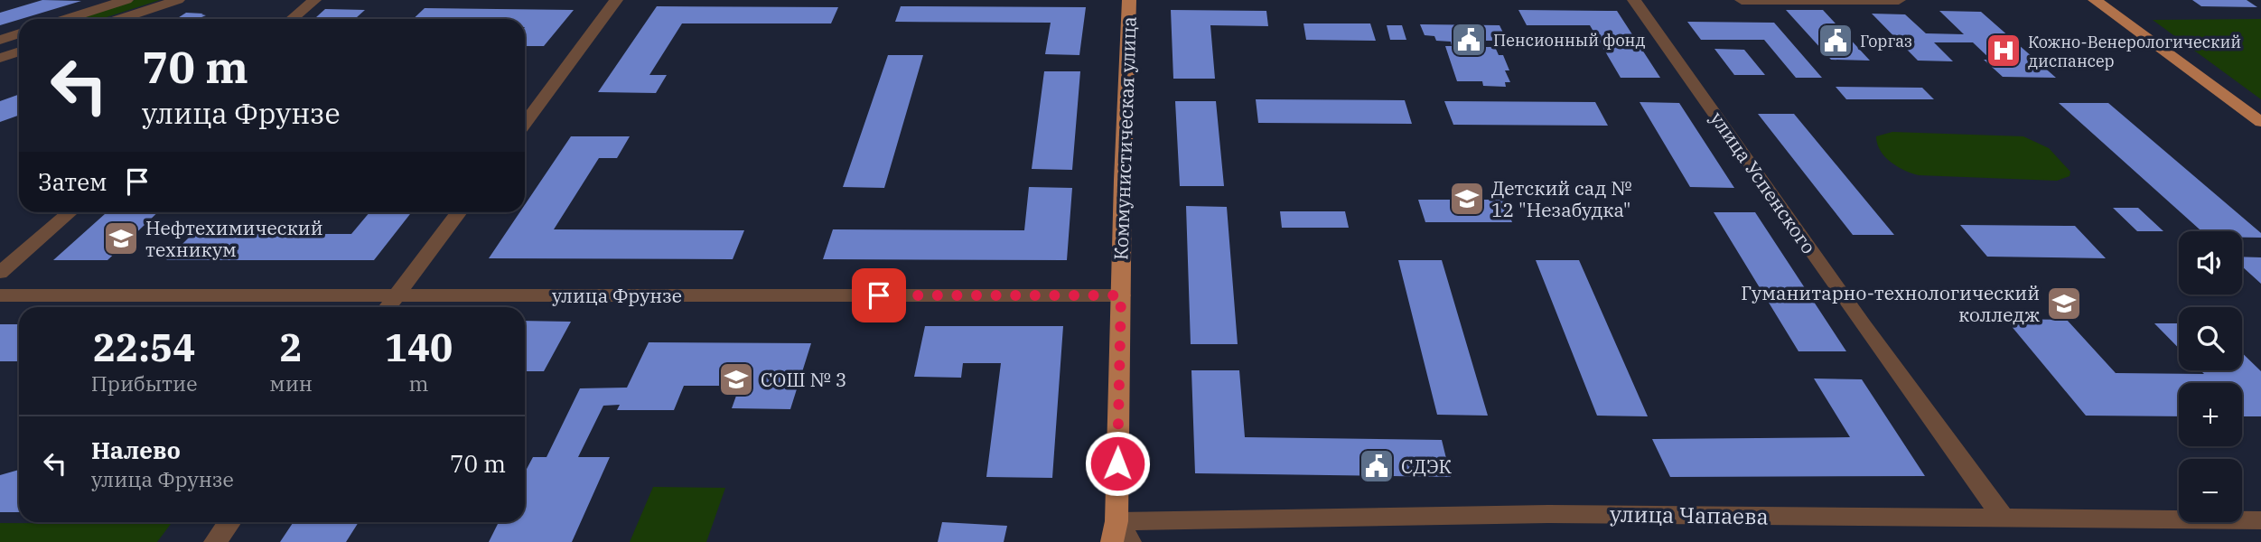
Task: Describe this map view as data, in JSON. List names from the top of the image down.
{
  "streets": {
    "main road": ["Коммунистическая улица"],
    "street": ["улица Успенского", "улица Фрунзе", "улица Чапаева"]
  },
  "crossings": [
    ["Коммунистическая улица", "улица Фрунзе"],
    ["Коммунистическая улица", "улица Чапаева"],
    ["улица Успенского", "улица Чапаева"]
  ],
  "places": {
    "public building": ["Пенсионный фонд", "Горгаз", "СДЭК"],
    "hospital": ["Кожно-Венерологический диспансер"],
    "school or university": [
      "Детский сад № 12 \"Незабудка\"",
      "Нефтехимический техникум",
      "Гуманитарно-технологический колледж",
      "СОШ № 3"
    ]
  },
  "page": {
    "turn": ["70 m", "улица Фрунзе"],
    "then": "Затем",
    "map_buttons": ["+", "−"],
    "eta": [
      "22:54",
      "Прибытие",
      "2",
      "мин",
      "140",
      "m"
    ],
    "list": [
      {
        "name": "Налево",
        "note": "улица Фрунзе",
        "value": "70 m"
      }
    ]
  }
}
